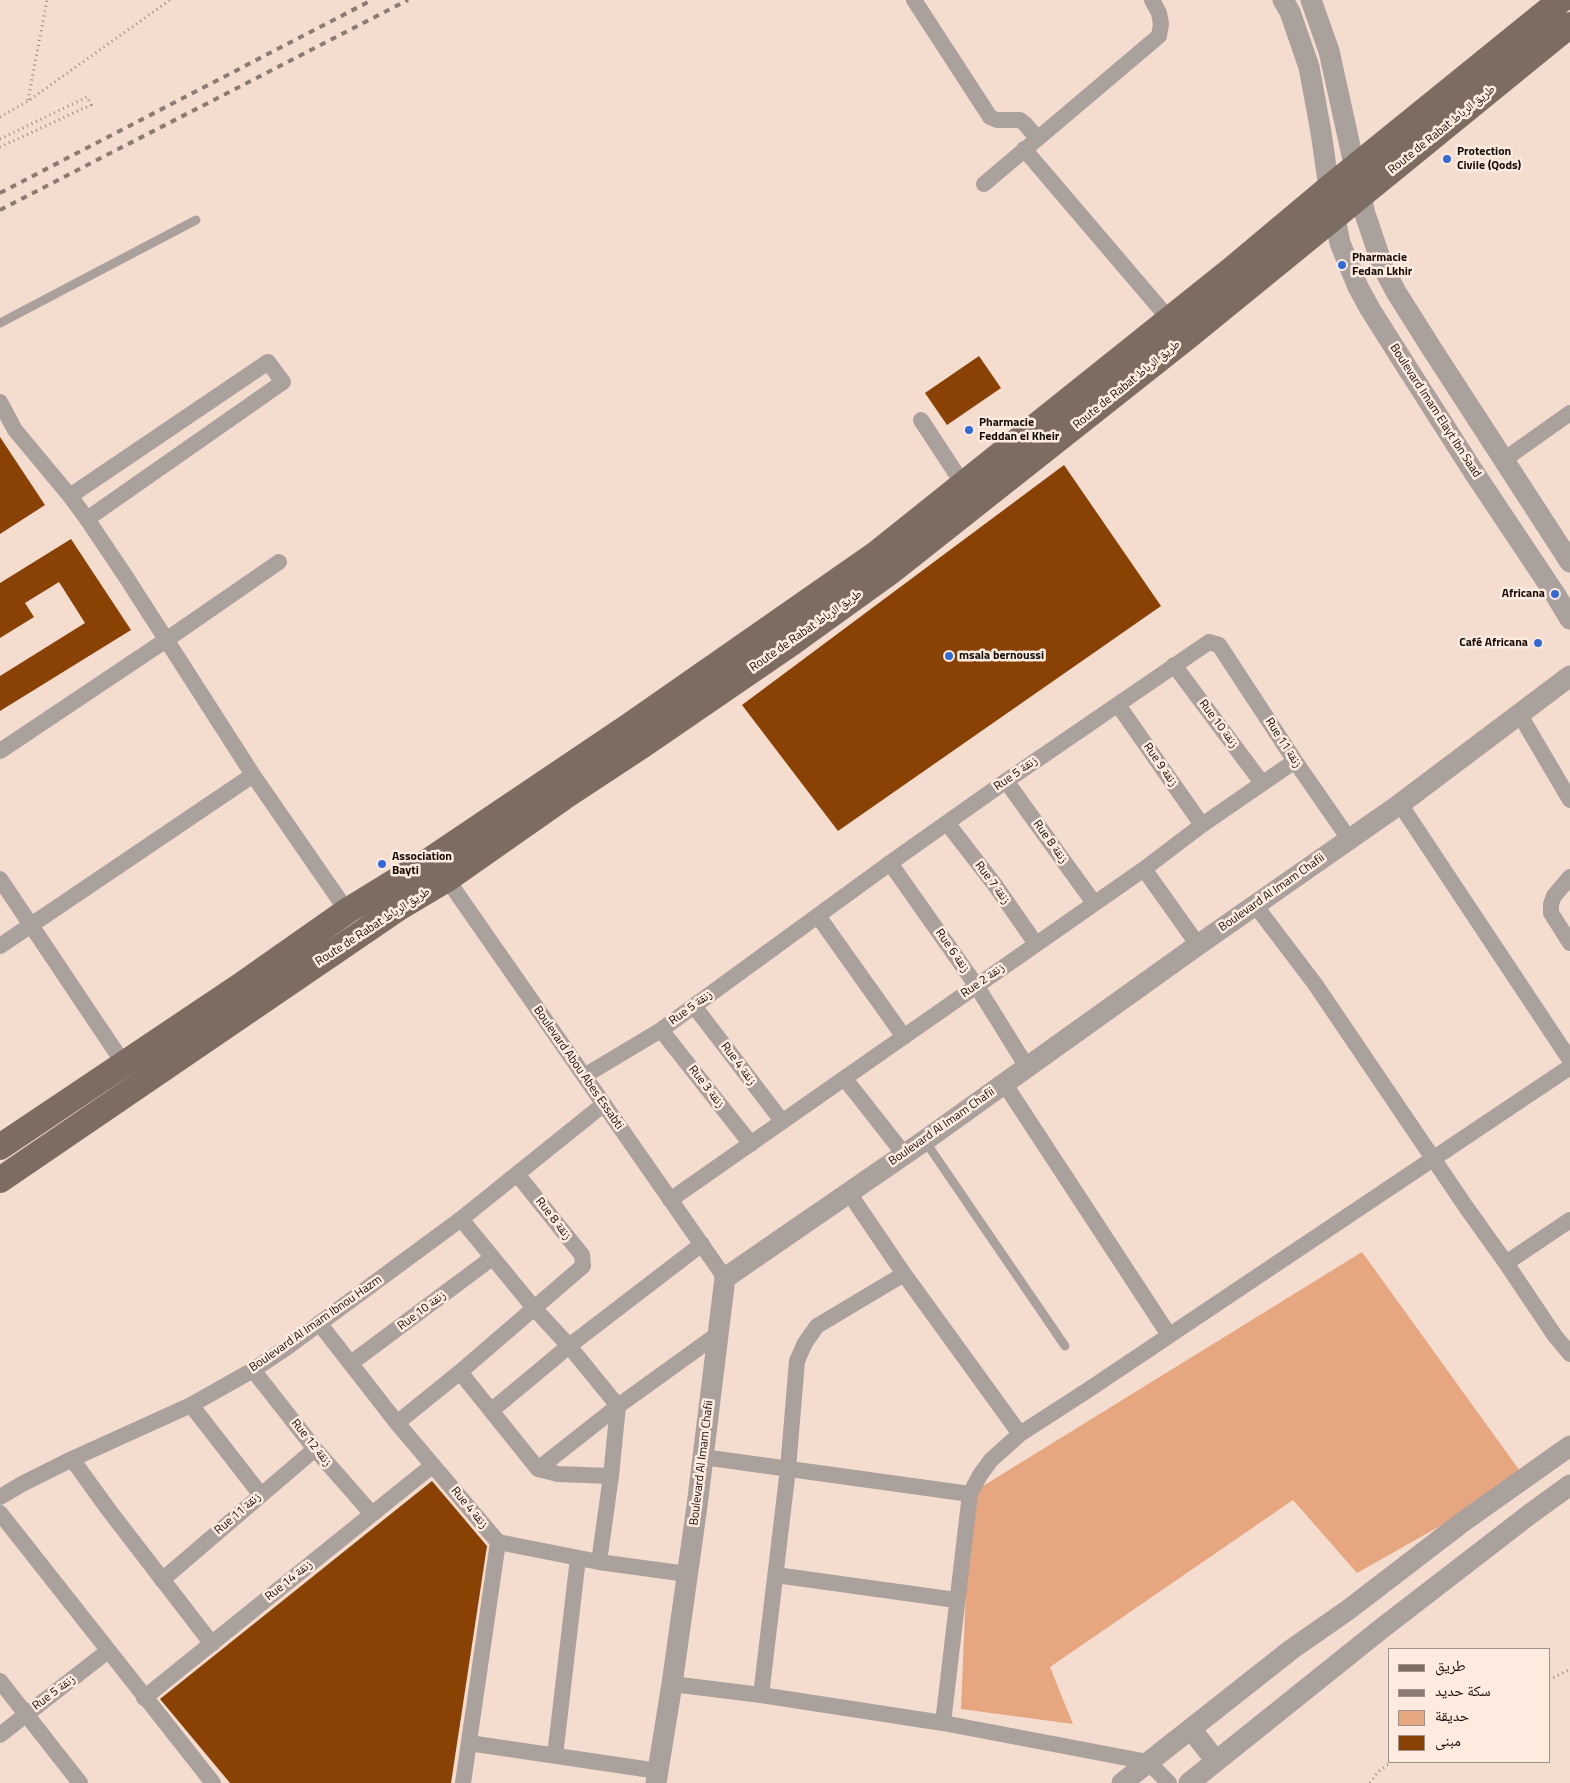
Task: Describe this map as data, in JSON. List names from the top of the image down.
{
  "streets": {
    "main road": ["Route de Rabat طريق الرباط"],
    "street": [
      "Boulevard Imam Elayt Ibn Saad",
      "Rue 10 زنقة",
      "Rue 11 زنقة",
      "Rue 9 زنقة",
      "Rue 5 زنقة",
      "Rue 8 زنقة",
      "Rue 7 زنقة",
      "Boulevard Al Imam Chafii",
      "Rue 6 زنقة",
      "Rue 2 زنقة",
      "Rue 4 زنقة",
      "Boulevard Abou Abes Essabti",
      "Rue 3 زنقة",
      "Boulevard Al Imam Ibnou Hazm",
      "Rue 12 زنقة",
      "Rue 14 زنقة"
    ]
  },
  "crossings": [
    ["Route de Rabat طريق الرباط", "Boulevard Imam Elayt Ibn Saad"],
    ["Route de Rabat طريق الرباط", "Boulevard Abou Abes Essabti"],
    ["Rue 10 زنقة", "Rue 5 زنقة"],
    ["Rue 10 زنقة", "Rue 2 زنقة"],
    ["Rue 10 زنقة", "Rue 4 زنقة"],
    ["Rue 11 زنقة", "Rue 5 زنقة"],
    ["Rue 11 زنقة", "Boulevard Al Imam Chafii"],
    ["Rue 11 زنقة", "Rue 2 زنقة"],
    ["Rue 11 زنقة", "Rue 12 زنقة"],
    ["Rue 9 زنقة", "Rue 5 زنقة"],
    ["Rue 9 زنقة", "Rue 2 زنقة"],
    ["Rue 5 زنقة", "Rue 8 زنقة"],
    ["Rue 5 زنقة", "Rue 7 زنقة"],
    ["Rue 5 زنقة", "Rue 6 زنقة"],
    ["Rue 5 زنقة", "Rue 4 زنقة"],
    ["Rue 5 زنقة", "Boulevard Abou Abes Essabti"],
    ["Rue 5 زنقة", "Rue 3 زنقة"],
    ["Rue 8 زنقة", "Rue 2 زنقة"],
    ["Rue 8 زنقة", "Boulevard Al Imam Ibnou Hazm"],
    ["Rue 7 زنقة", "Rue 2 زنقة"],
    ["Boulevard Al Imam Chafii", "Rue 6 زنقة"],
    ["Boulevard Al Imam Chafii", "Boulevard Abou Abes Essabti"],
    ["Rue 6 زنقة", "Rue 2 زنقة"],
    ["Rue 2 زنقة", "Rue 4 زنقة"],
    ["Rue 2 زنقة", "Boulevard Abou Abes Essabti"],
    ["Rue 2 زنقة", "Rue 3 زنقة"],
    ["Rue 4 زنقة", "Boulevard Al Imam Ibnou Hazm"],
    ["Rue 4 زنقة", "Rue 14 زنقة"],
    ["Boulevard Abou Abes Essabti", "Boulevard Al Imam Ibnou Hazm"],
    ["Boulevard Al Imam Ibnou Hazm", "Rue 12 زنقة"],
    ["Rue 12 زنقة", "Rue 14 زنقة"]
  ],
  "places": [
    "Protection Civile (Qods)",
    "Pharmacie Fedan Lkhir",
    "Pharmacie Feddan el Kheir",
    "Africana",
    "Café Africana",
    "msala bernoussi",
    "Association Bayti"
  ],
  "legend": [
    "طريق",
    "سكة حديد",
    "حديقة",
    "مبنى"
  ]
}
